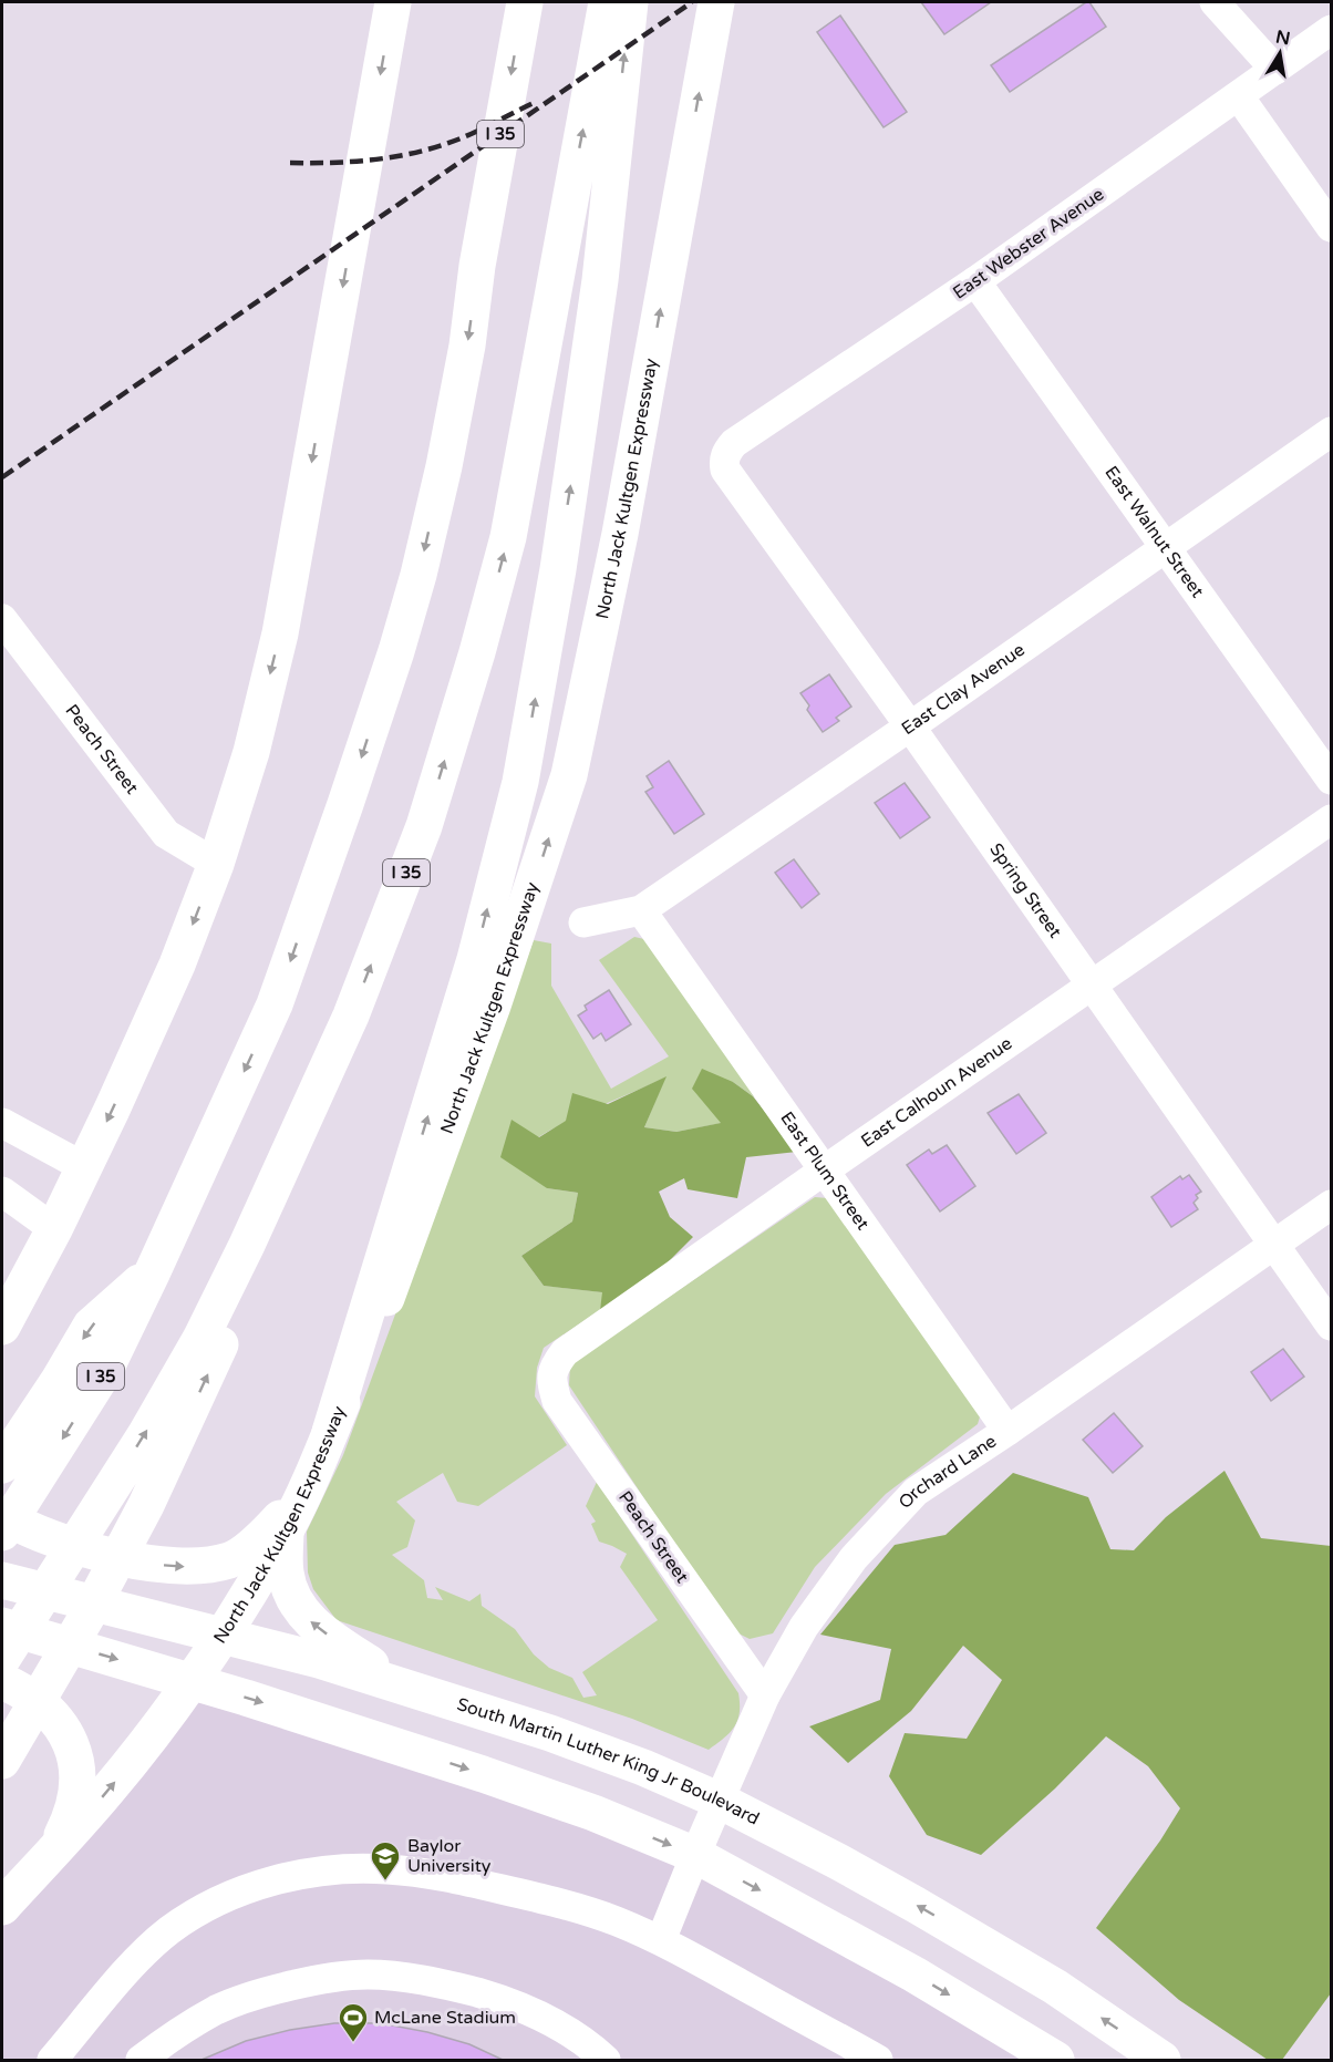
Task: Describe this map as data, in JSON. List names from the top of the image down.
{
  "streets": {
    "main road": ["I 35", "North Jack Kultgen Expressway", "South Martin Luther King Jr Boulevard"],
    "street": [
      "East Webster Avenue",
      "East Walnut Street",
      "East Clay Avenue",
      "Peach Street",
      "Spring Street",
      "East Calhoun Avenue",
      "East Plum Street",
      "Orchard Lane"
    ]
  },
  "crossings": [
    ["East Webster Avenue", "East Walnut Street"],
    ["East Webster Avenue", "Spring Street"],
    ["North Jack Kultgen Expressway", "South Martin Luther King Jr Boulevard"],
    ["East Walnut Street", "East Clay Avenue"],
    ["East Clay Avenue", "Spring Street"],
    ["East Clay Avenue", "East Plum Street"],
    ["Peach Street", "East Calhoun Avenue"],
    ["Peach Street", "Orchard Lane"],
    ["Spring Street", "East Calhoun Avenue"],
    ["Spring Street", "Orchard Lane"],
    ["East Calhoun Avenue", "East Plum Street"],
    ["East Plum Street", "Orchard Lane"],
    ["Orchard Lane", "South Martin Luther King Jr Boulevard"]
  ],
  "places": {
    "school or university": ["Baylor University"],
    "sports": ["McLane Stadium"]
  },
  "north": "top"
}
